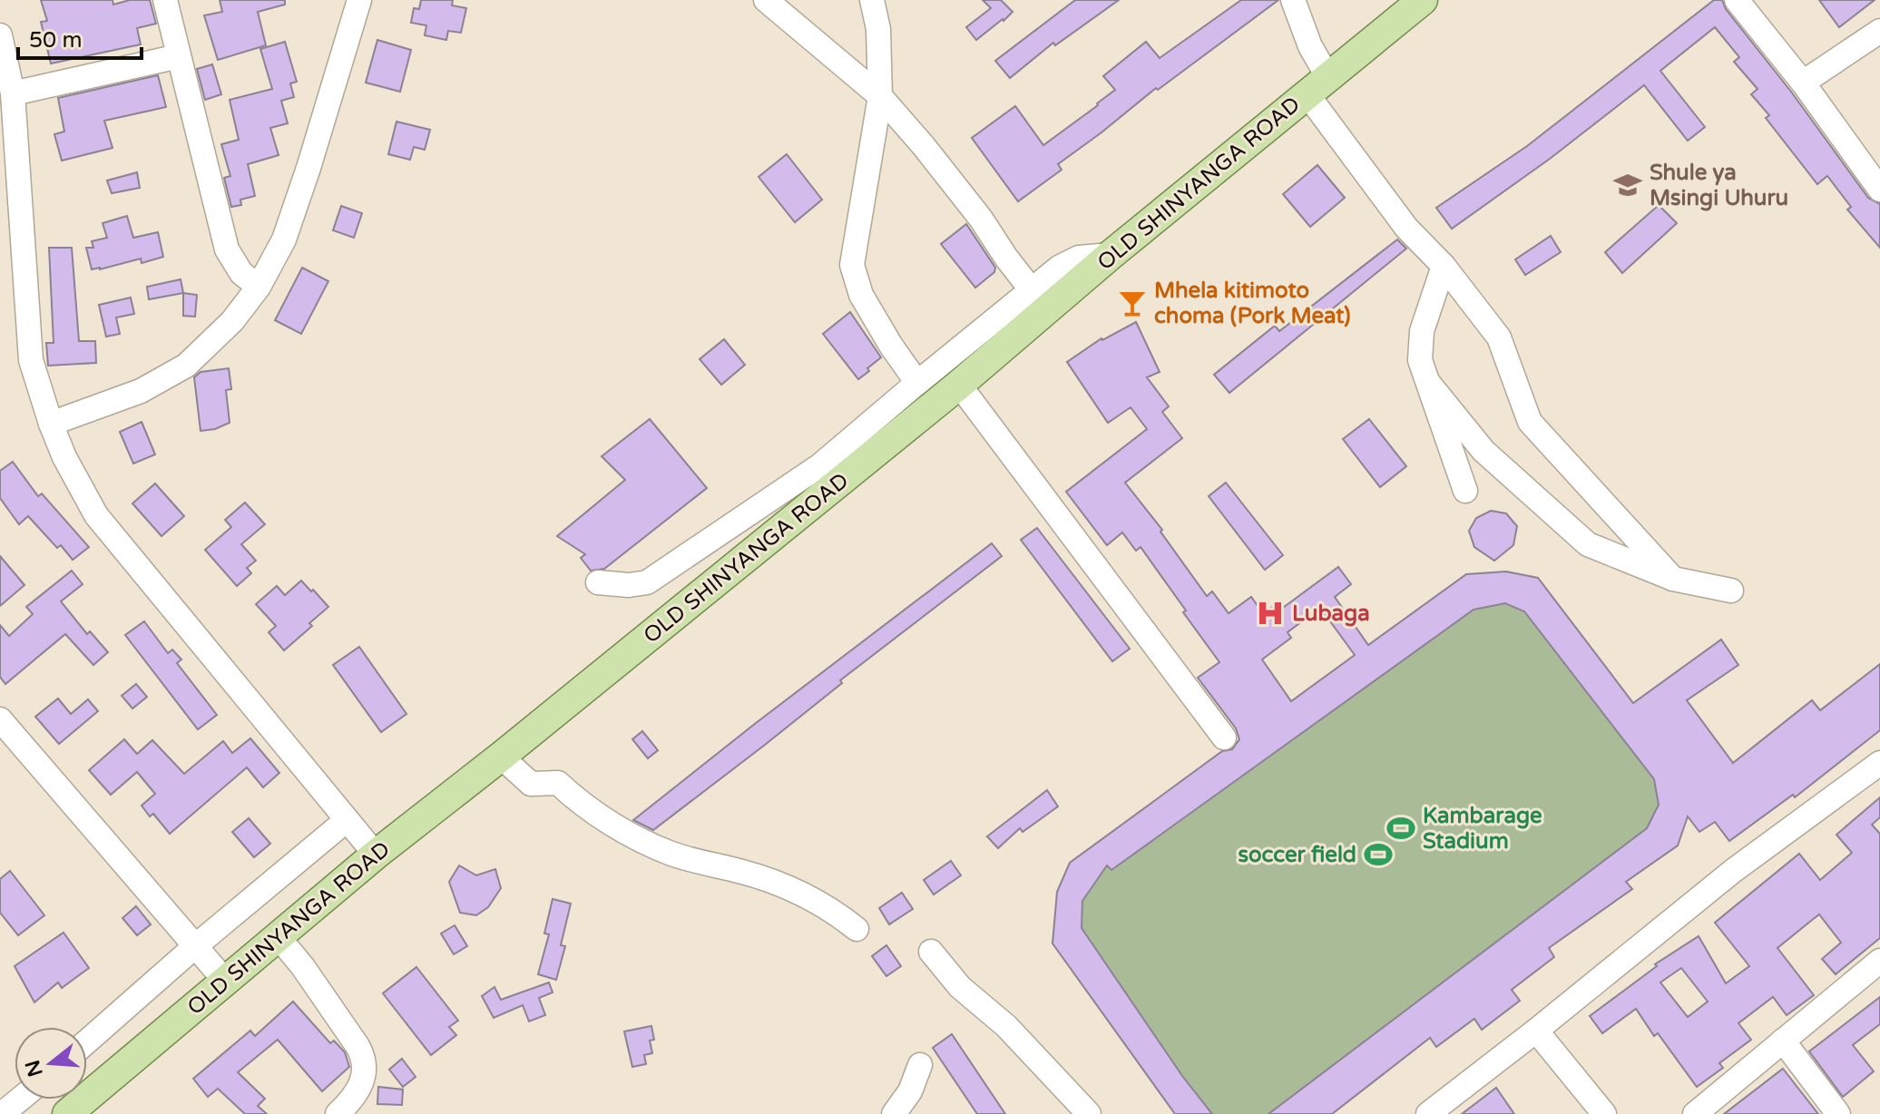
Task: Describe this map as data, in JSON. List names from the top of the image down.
{
  "streets": {
    "main road": ["OLD SHINYANGA ROAD"]
  },
  "places": {
    "school or university": ["Shule ya Msingi Uhuru"],
    "bar": ["Mhela kitimoto choma (Pork Meat)"],
    "hospital": ["Lubaga"],
    "sports": ["Kambarage Stadium", "soccer field"]
  },
  "scale_bar": "50 m",
  "north": "left"
}
